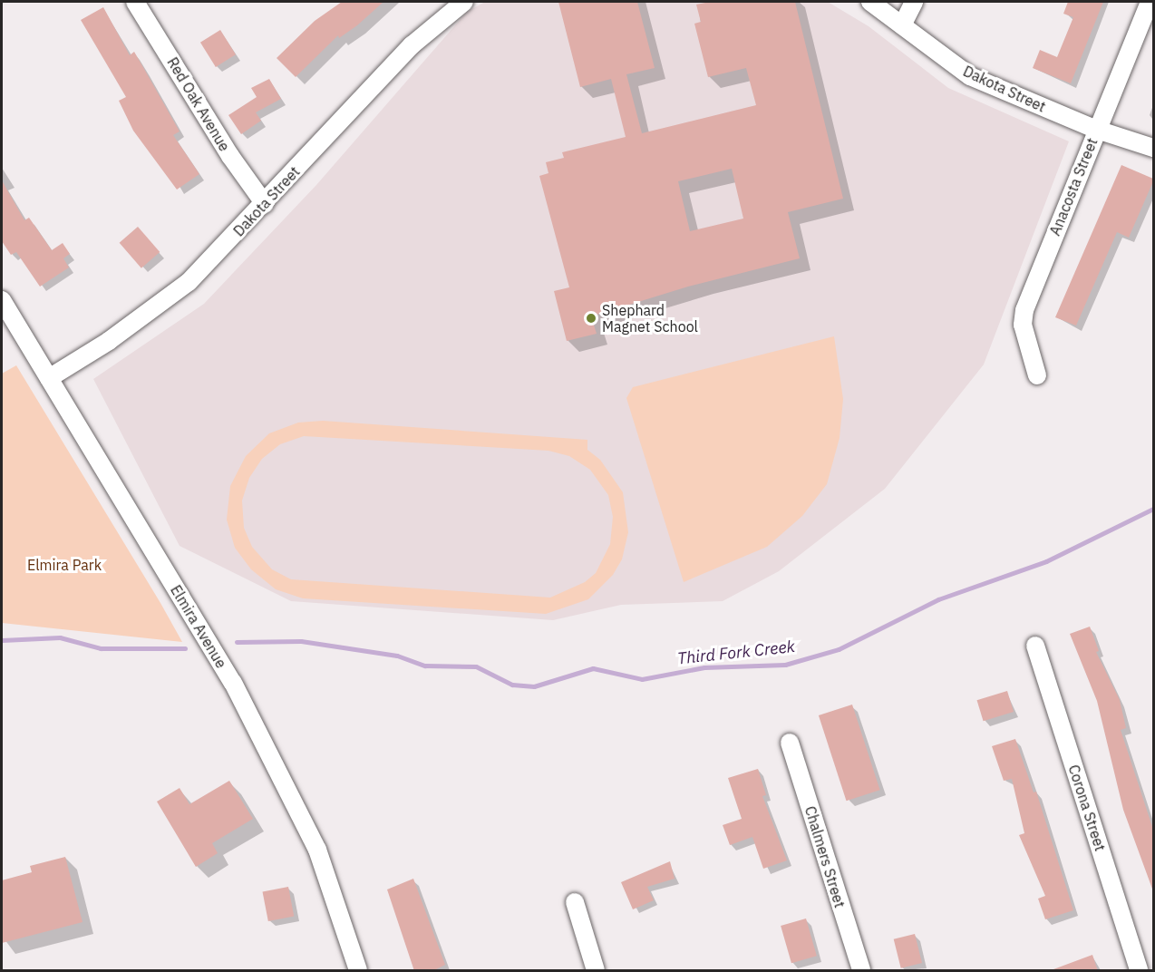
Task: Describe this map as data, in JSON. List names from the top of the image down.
{
  "streets": {
    "street": [
      "Dakota Street",
      "Red Oak Avenue",
      "Anacosta Street",
      "Elmira Avenue",
      "Corona Street",
      "Chalmers Street"
    ]
  },
  "crossings": [
    ["Dakota Street", "Red Oak Avenue"],
    ["Dakota Street", "Anacosta Street"],
    ["Dakota Street", "Elmira Avenue"]
  ],
  "water": ["Third Fork Creek"],
  "parks": ["Elmira Park"],
  "places": ["Shephard Magnet School"]
}
